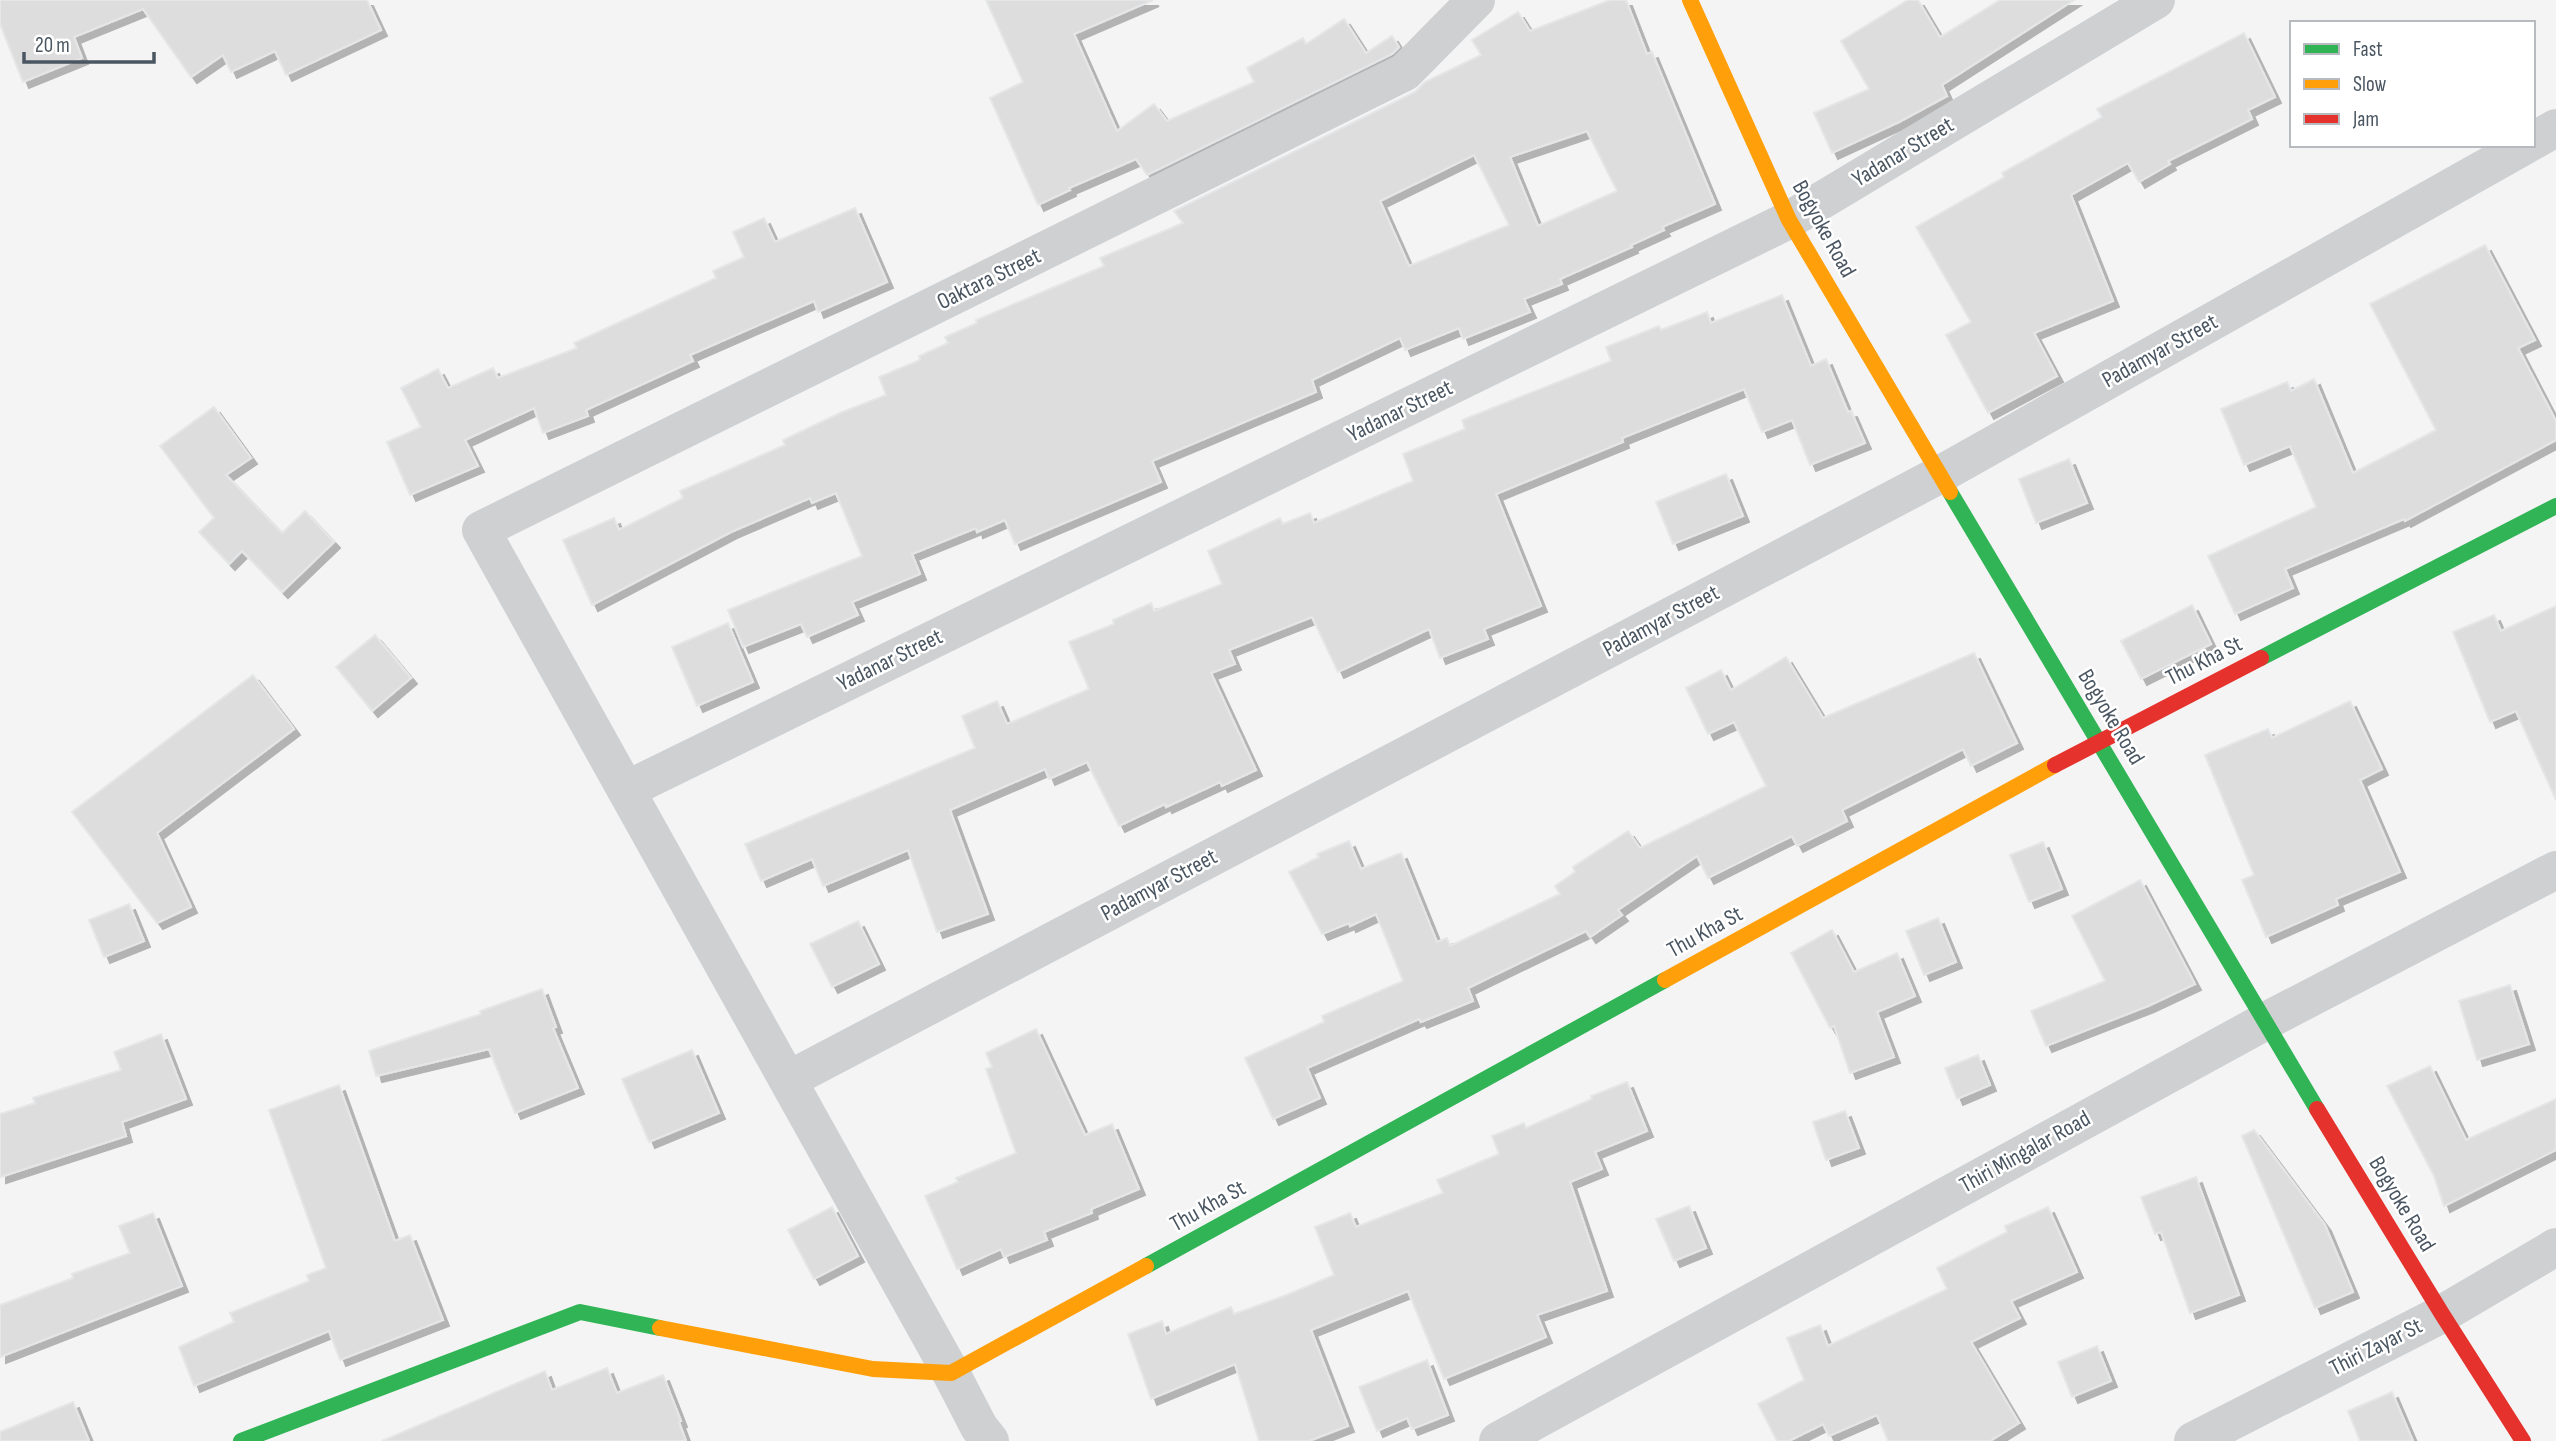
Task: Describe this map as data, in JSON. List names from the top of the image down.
{
  "streets": {
    "street": [
      "Yadanar Street",
      "Bogyoke Road",
      "Oaktara Street",
      "Padamyar Street",
      "Thu Kha St",
      "Thiri Mingalar Road",
      "Thiri Zayar St"
    ]
  },
  "crossings": [
    ["Yadanar Street", "Bogyoke Road"],
    ["Yadanar Street", "Oaktara Street"],
    ["Bogyoke Road", "Padamyar Street"],
    ["Bogyoke Road", "Thu Kha St"],
    ["Bogyoke Road", "Thiri Mingalar Road"],
    ["Bogyoke Road", "Thiri Zayar St"]
  ],
  "legend": ["Fast", "Slow", "Jam"],
  "scale_bar": "20 m"
}
